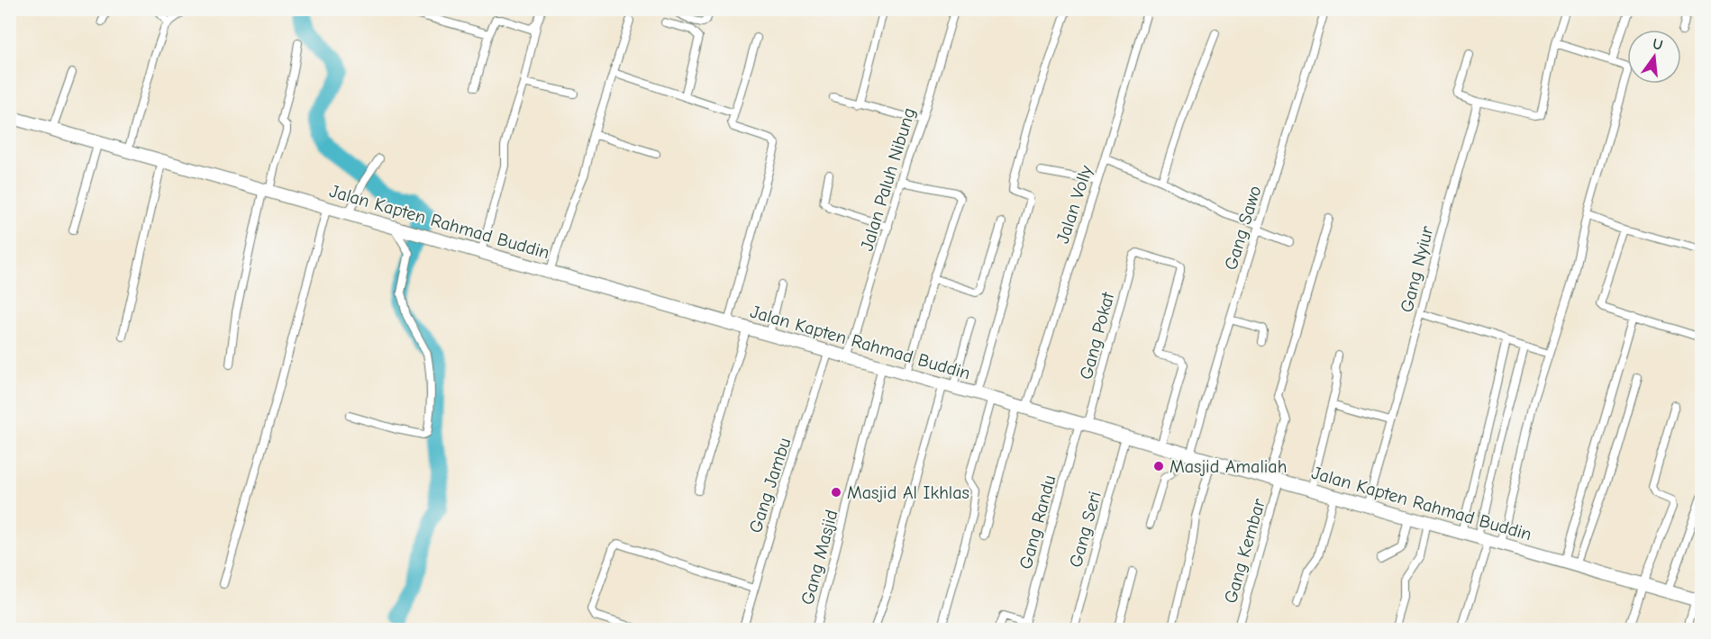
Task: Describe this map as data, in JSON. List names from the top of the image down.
{
  "streets": {
    "main road": ["Jalan Kapten Rahmad Buddin"],
    "street": [
      "Jalan Paluh Nibung",
      "Jalan Volly",
      "Gang Sawo",
      "Gang Nyiur",
      "Gang Pokat",
      "Gang Jambu",
      "Gang Randu",
      "Gang Seri",
      "Gang Kembar",
      "Gang Masjid"
    ]
  },
  "crossings": [
    ["Jalan Paluh Nibung", "Jalan Kapten Rahmad Buddin"],
    ["Jalan Volly", "Jalan Kapten Rahmad Buddin"],
    ["Jalan Kapten Rahmad Buddin", "Gang Sawo"],
    ["Jalan Kapten Rahmad Buddin", "Gang Nyiur"],
    ["Jalan Kapten Rahmad Buddin", "Gang Pokat"],
    ["Jalan Kapten Rahmad Buddin", "Gang Jambu"],
    ["Jalan Kapten Rahmad Buddin", "Gang Randu"],
    ["Jalan Kapten Rahmad Buddin", "Gang Seri"],
    ["Jalan Kapten Rahmad Buddin", "Gang Kembar"],
    ["Jalan Kapten Rahmad Buddin", "Gang Masjid"],
    ["Gang Pokat", "Gang Randu"]
  ],
  "places": ["Masjid Amaliah", "Masjid Al Ikhlas"],
  "north": "top"
}
